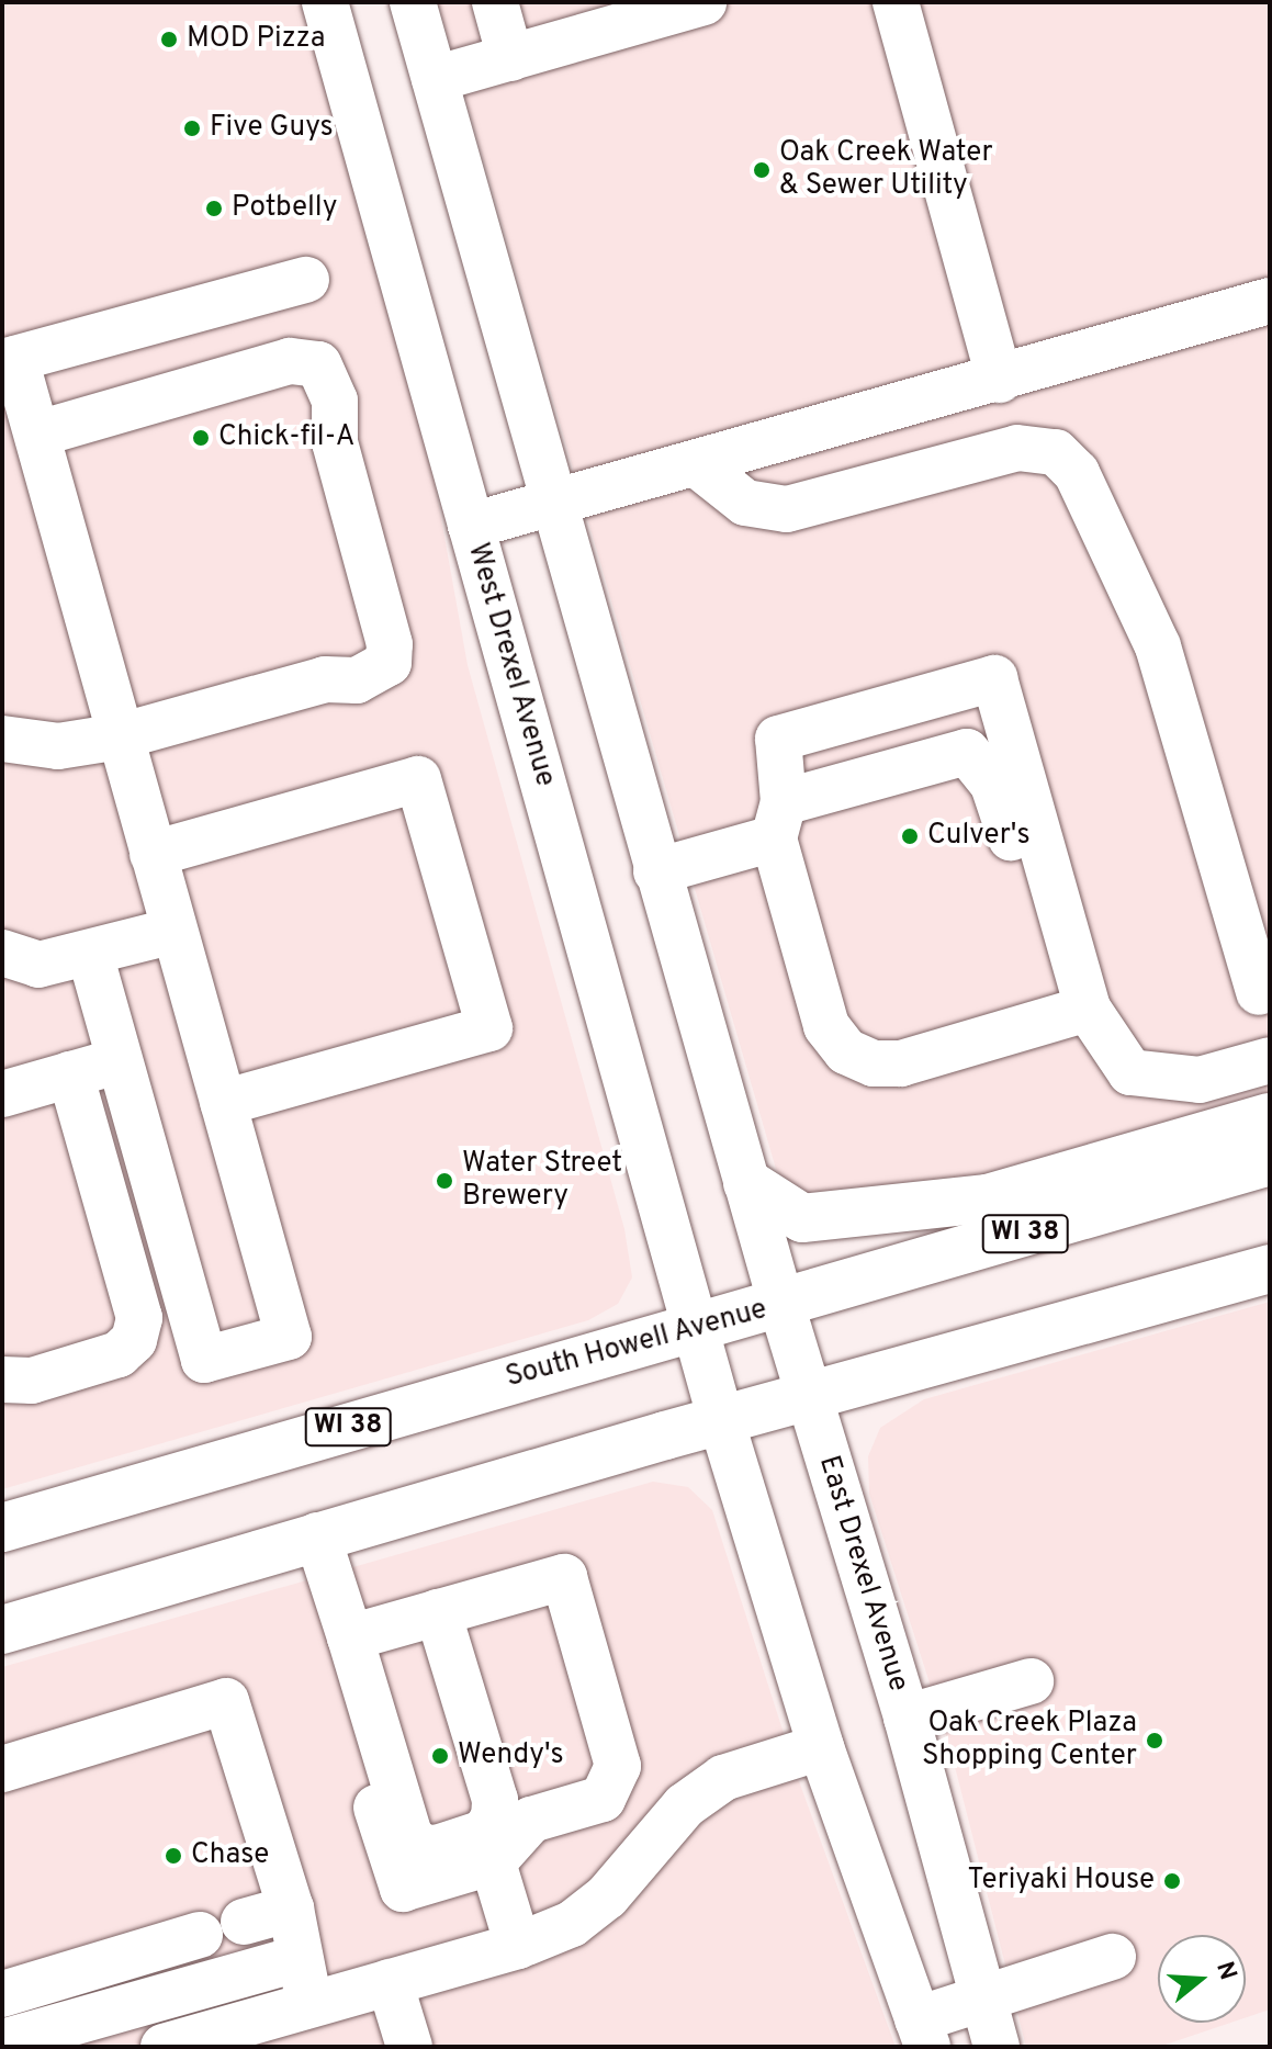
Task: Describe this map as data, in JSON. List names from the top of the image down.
{
  "streets": {
    "main road": ["WI 38", "South Howell Avenue"],
    "street": ["West Drexel Avenue", "East Drexel Avenue"]
  },
  "crossings": [
    ["West Drexel Avenue", "South Howell Avenue"],
    ["South Howell Avenue", "East Drexel Avenue"]
  ],
  "places": [
    "MOD Pizza",
    "Five Guys",
    "Oak Creek Water & Sewer Utility",
    "Potbelly",
    "Chick-fil-A",
    "Culver's",
    "Water Street Brewery",
    "Oak Creek Plaza Shopping Center",
    "Wendy's",
    "Chase",
    "Teriyaki House"
  ],
  "north": "right"
}
